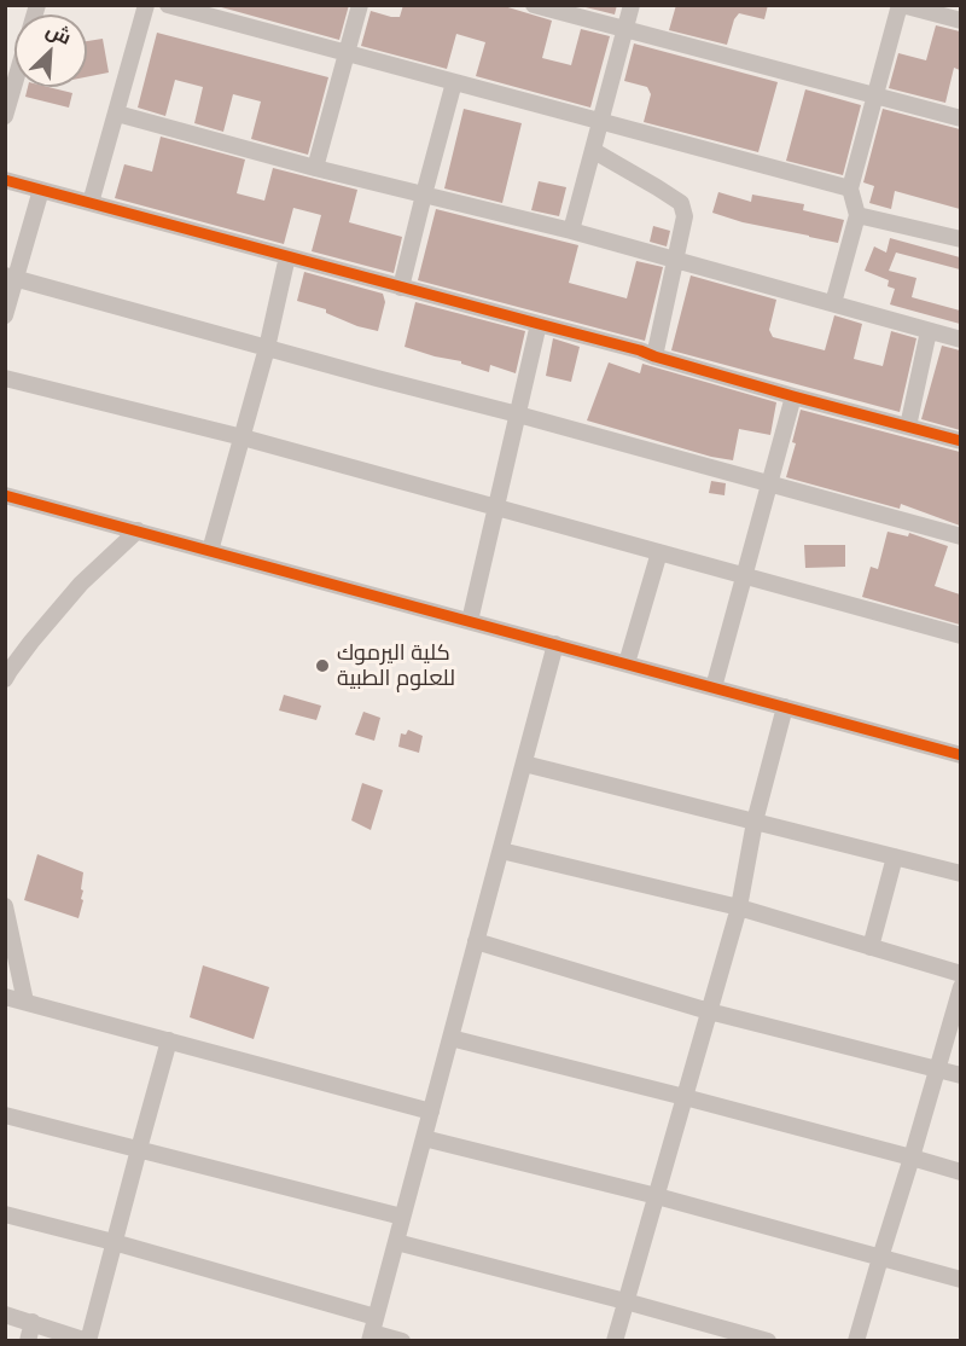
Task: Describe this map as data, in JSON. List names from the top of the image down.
{
  "places": ["كلية اليرموك للعلوم الطبية"],
  "north": "top right"
}
